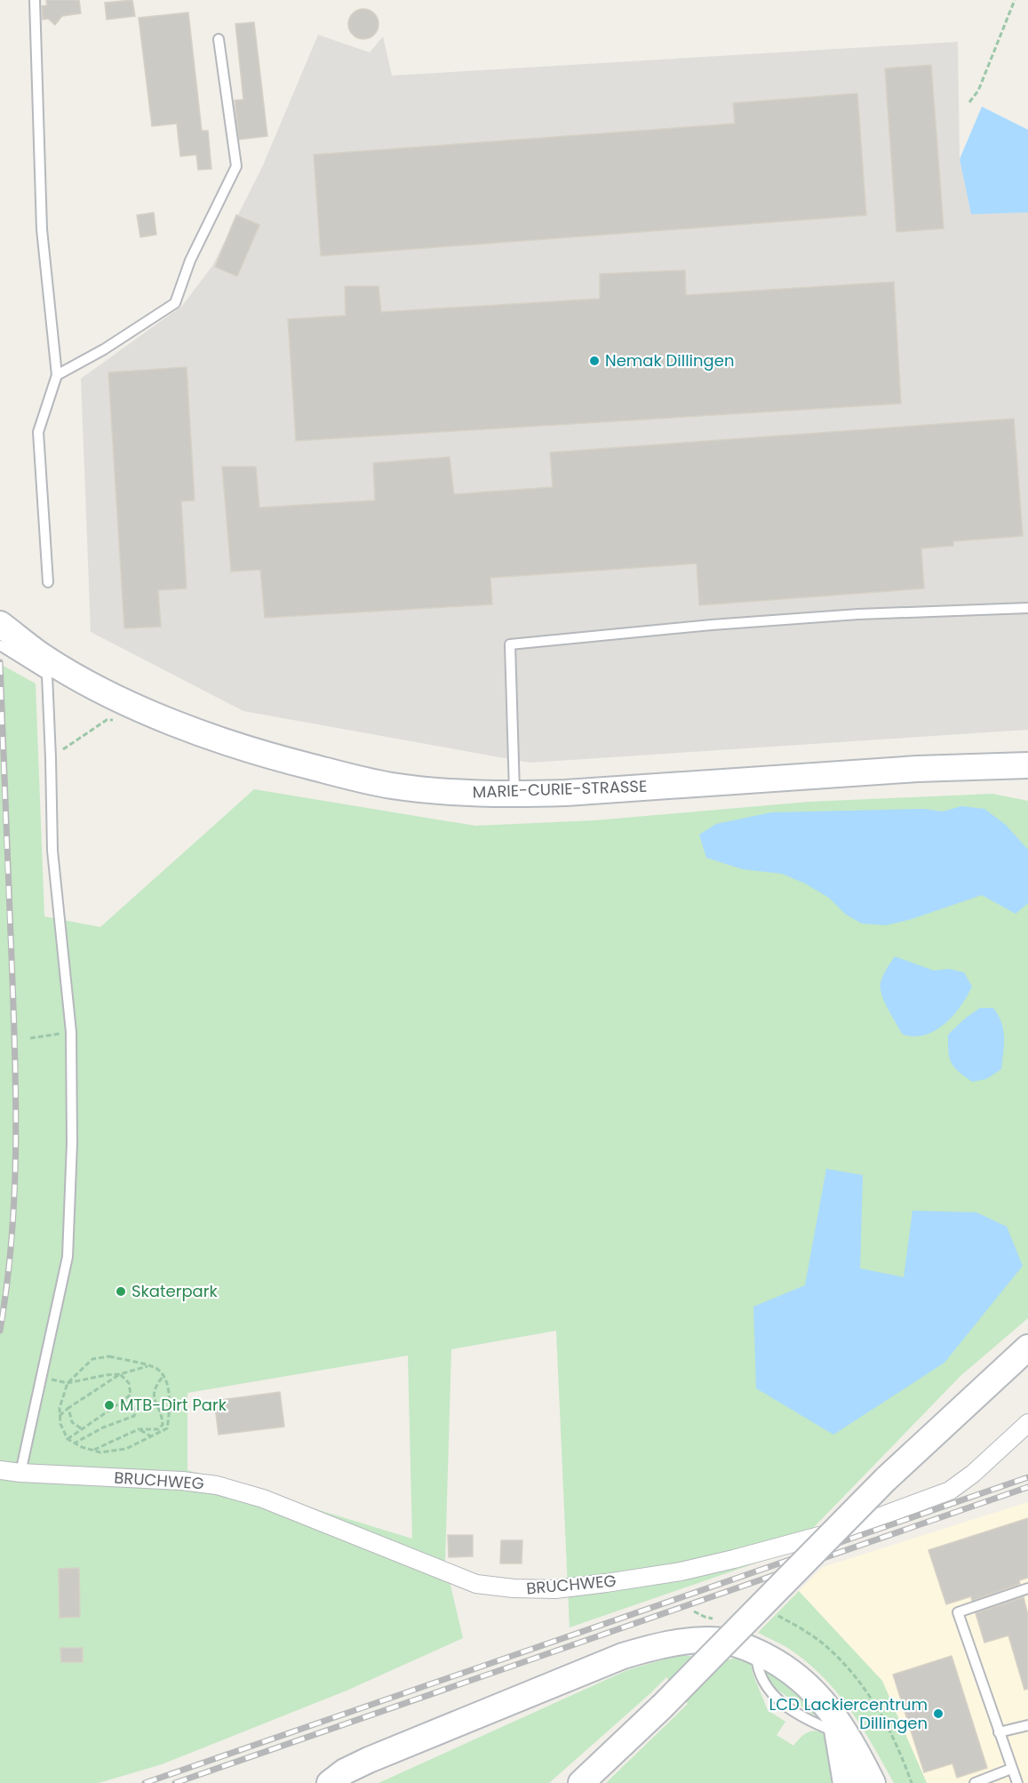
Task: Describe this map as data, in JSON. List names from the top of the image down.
{
  "streets": {
    "main road": ["MARIE-CURIE-STRASSE"],
    "street": ["BRUCHWEG"]
  },
  "places": [
    "Nemak Dillingen",
    "Skaterpark",
    "MTB-Dirt Park",
    "LCD Lackiercentrum Dillingen"
  ]
}
